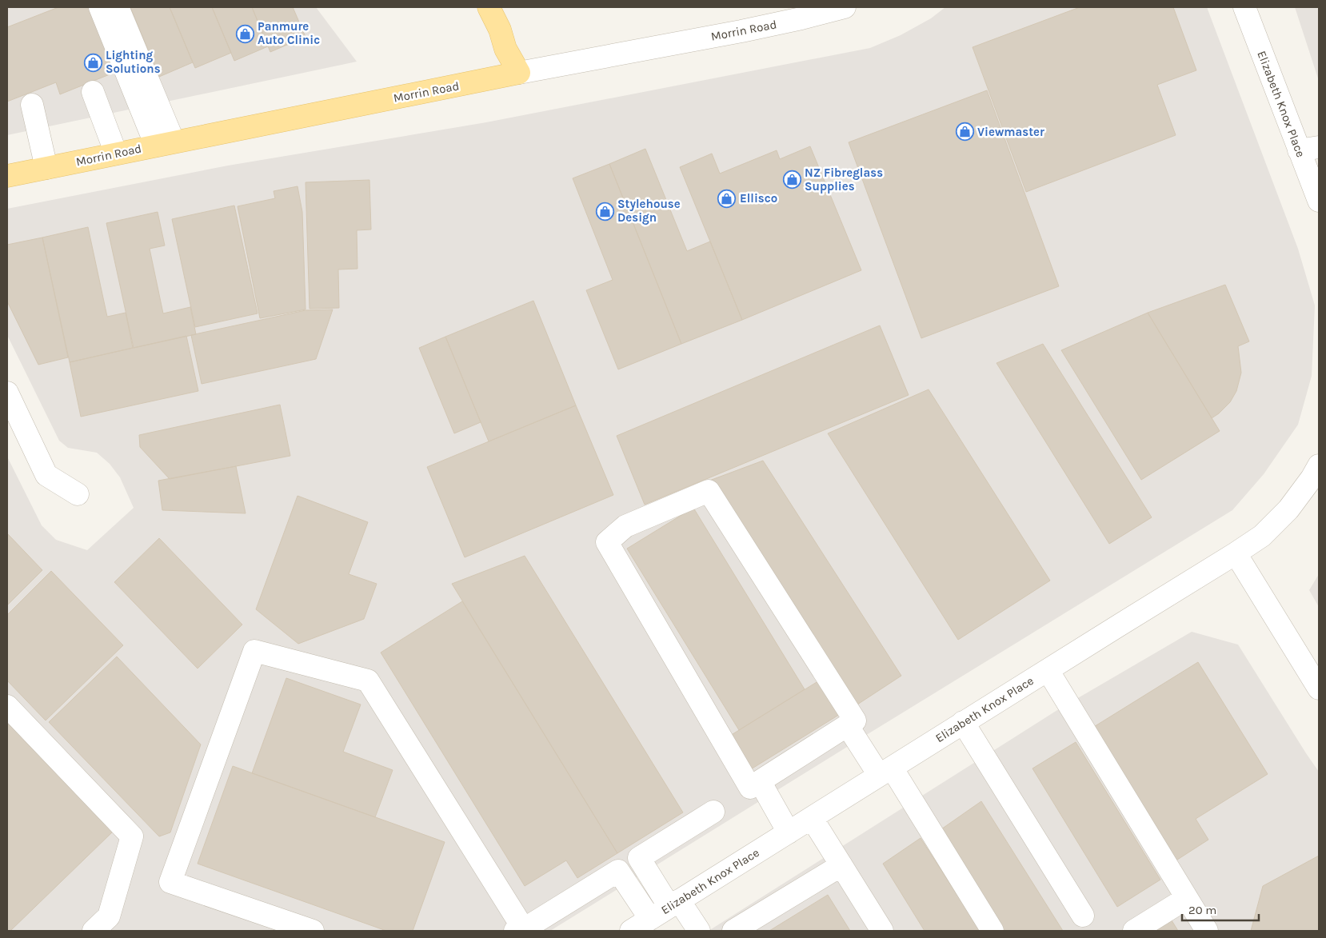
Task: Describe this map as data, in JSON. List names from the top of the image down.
{
  "streets": {
    "main road": ["Morrin Road"],
    "street": ["Elizabeth Knox Place"]
  },
  "places": {
    "shop": [
      "Panmure Auto Clinic",
      "Lighting Solutions",
      "Viewmaster",
      "NZ Fibreglass Supplies",
      "Ellisco",
      "Stylehouse Design"
    ]
  },
  "scale_bar": "20 m"
}
